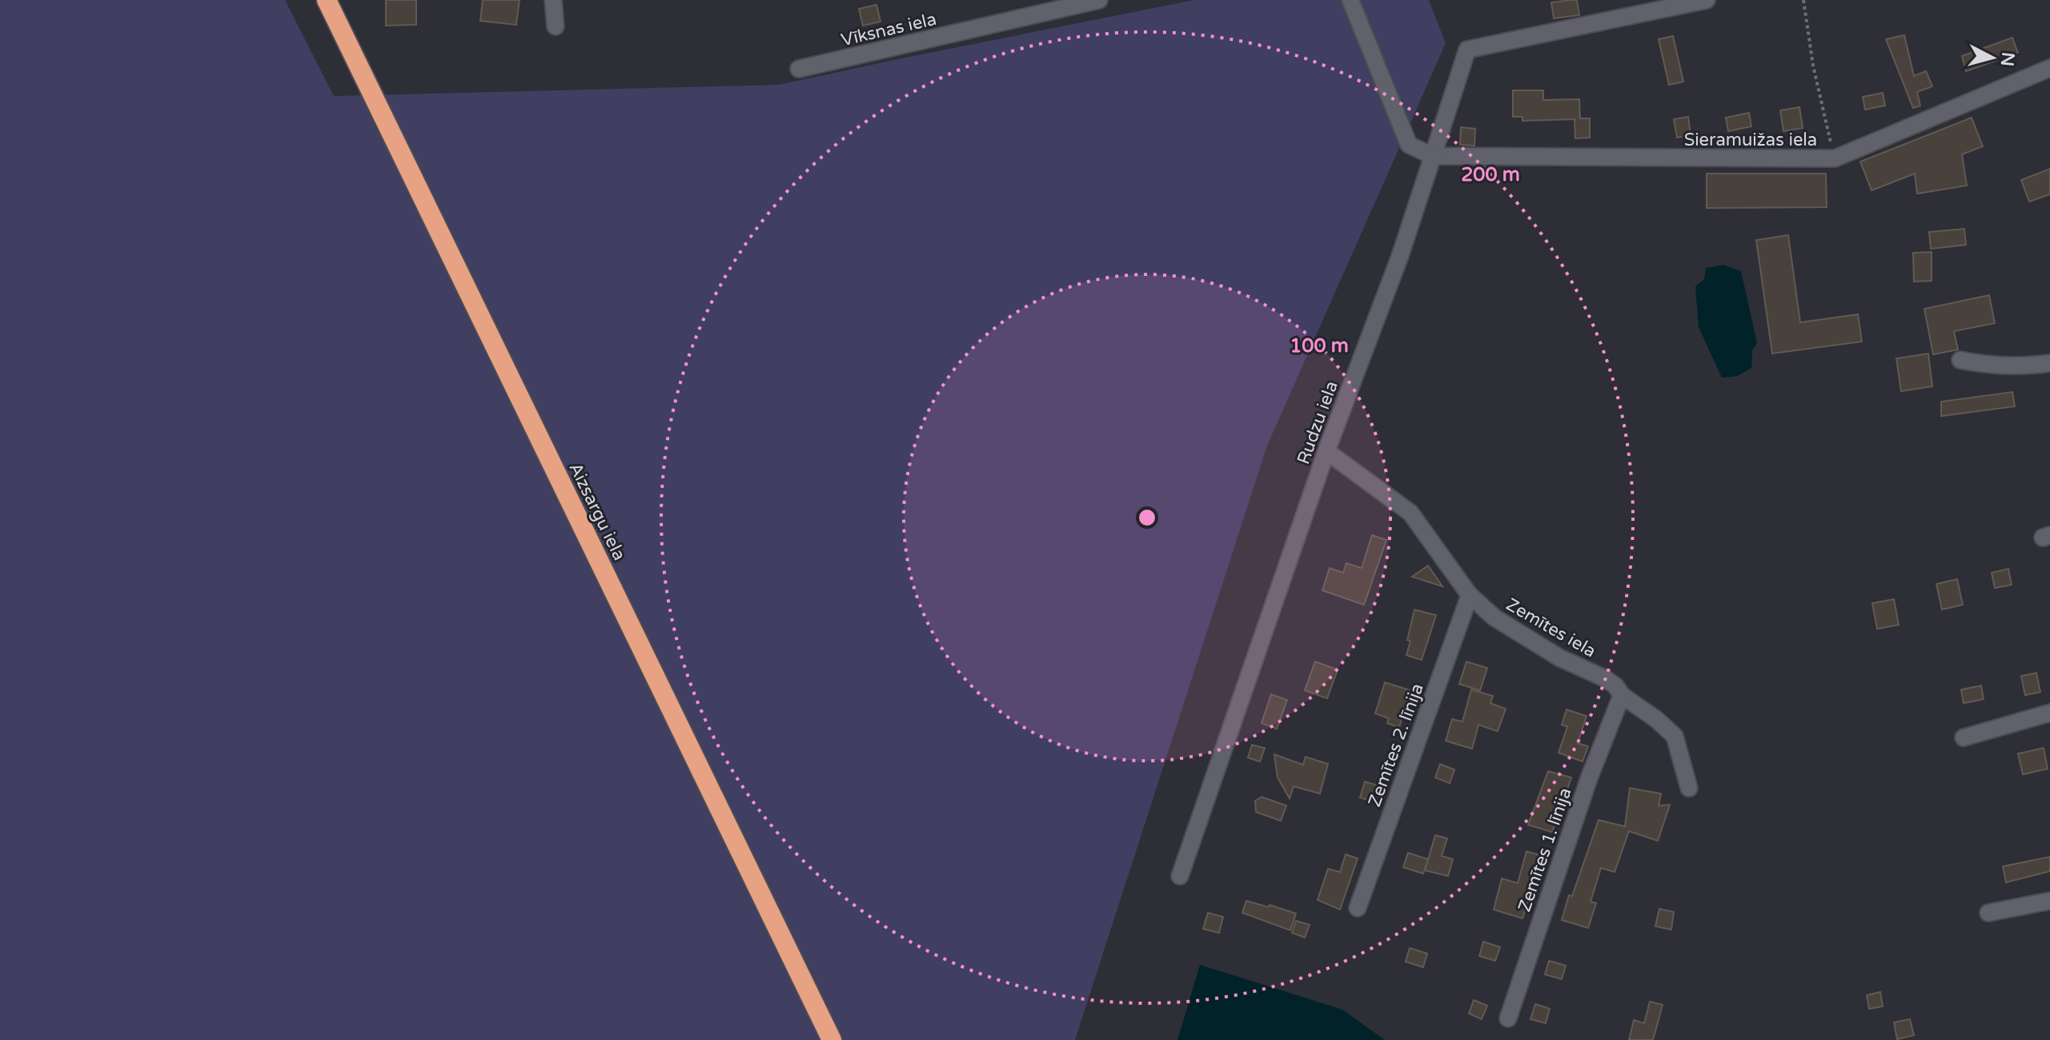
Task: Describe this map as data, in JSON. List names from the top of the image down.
{
  "streets": {
    "highway": ["Aizsargu iela"],
    "street": [
      "Vīksnas iela",
      "Sieramuižas iela",
      "Rudzu iela",
      "Zemītes iela",
      "Zemītes 2. līnija",
      "Zemītes 1. līnija"
    ]
  },
  "crossings": [
    ["Sieramuižas iela", "Rudzu iela"],
    ["Rudzu iela", "Zemītes iela"],
    ["Zemītes iela", "Zemītes 2. līnija"],
    ["Zemītes iela", "Zemītes 1. līnija"]
  ],
  "north": "right",
  "rings": ["200 m", "100 m"]
}
